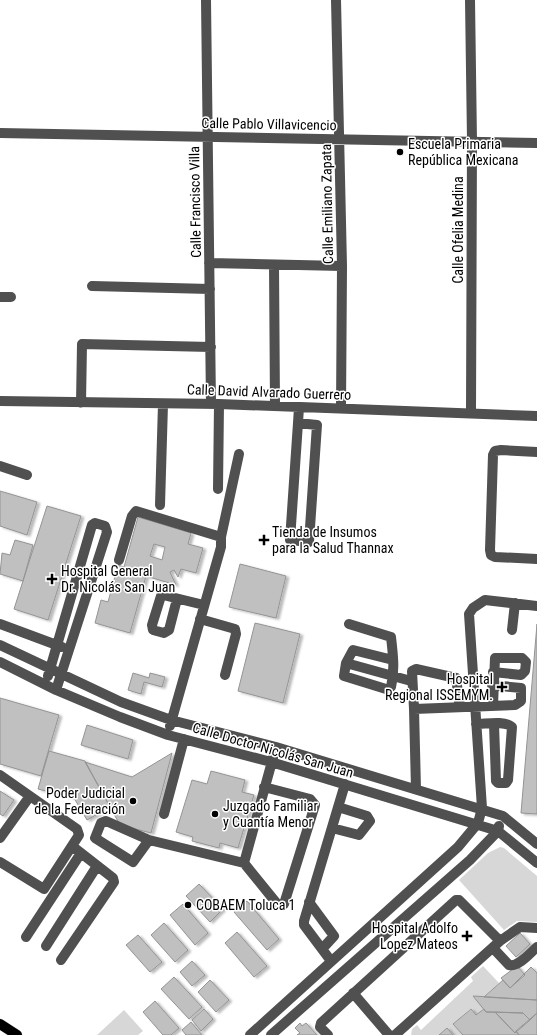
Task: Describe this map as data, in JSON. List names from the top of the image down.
{
  "streets": {
    "street": [
      "Calle Pablo Villavicencio",
      "Calle Francisco Villa",
      "Calle Emiliano Zapata",
      "Calle Ofelia Medina",
      "Calle David Alvarado Guerrero",
      "Calle Doctor Nicolás San Juan"
    ]
  },
  "crossings": [
    ["Calle Pablo Villavicencio", "Calle Francisco Villa"],
    ["Calle Pablo Villavicencio", "Calle Emiliano Zapata"],
    ["Calle Pablo Villavicencio", "Calle Ofelia Medina"],
    ["Calle Francisco Villa", "Calle David Alvarado Guerrero"],
    ["Calle Emiliano Zapata", "Calle David Alvarado Guerrero"],
    ["Calle Ofelia Medina", "Calle David Alvarado Guerrero"]
  ],
  "places": {
    "other": [
      "Escuela Primaria República Mexicana",
      "Poder Judicial de la Federación",
      "Juzgado Familiar y Cuantía Menor",
      "COBAEM Toluca 1"
    ],
    "health": [
      "Tienda de Insumos para la Salud Thannax",
      "Hospital General Dr. Nicolás San Juan",
      "Hospital Regional ISSEMYM.",
      "Hospital Adolfo Lopez Mateos"
    ]
  }
}
